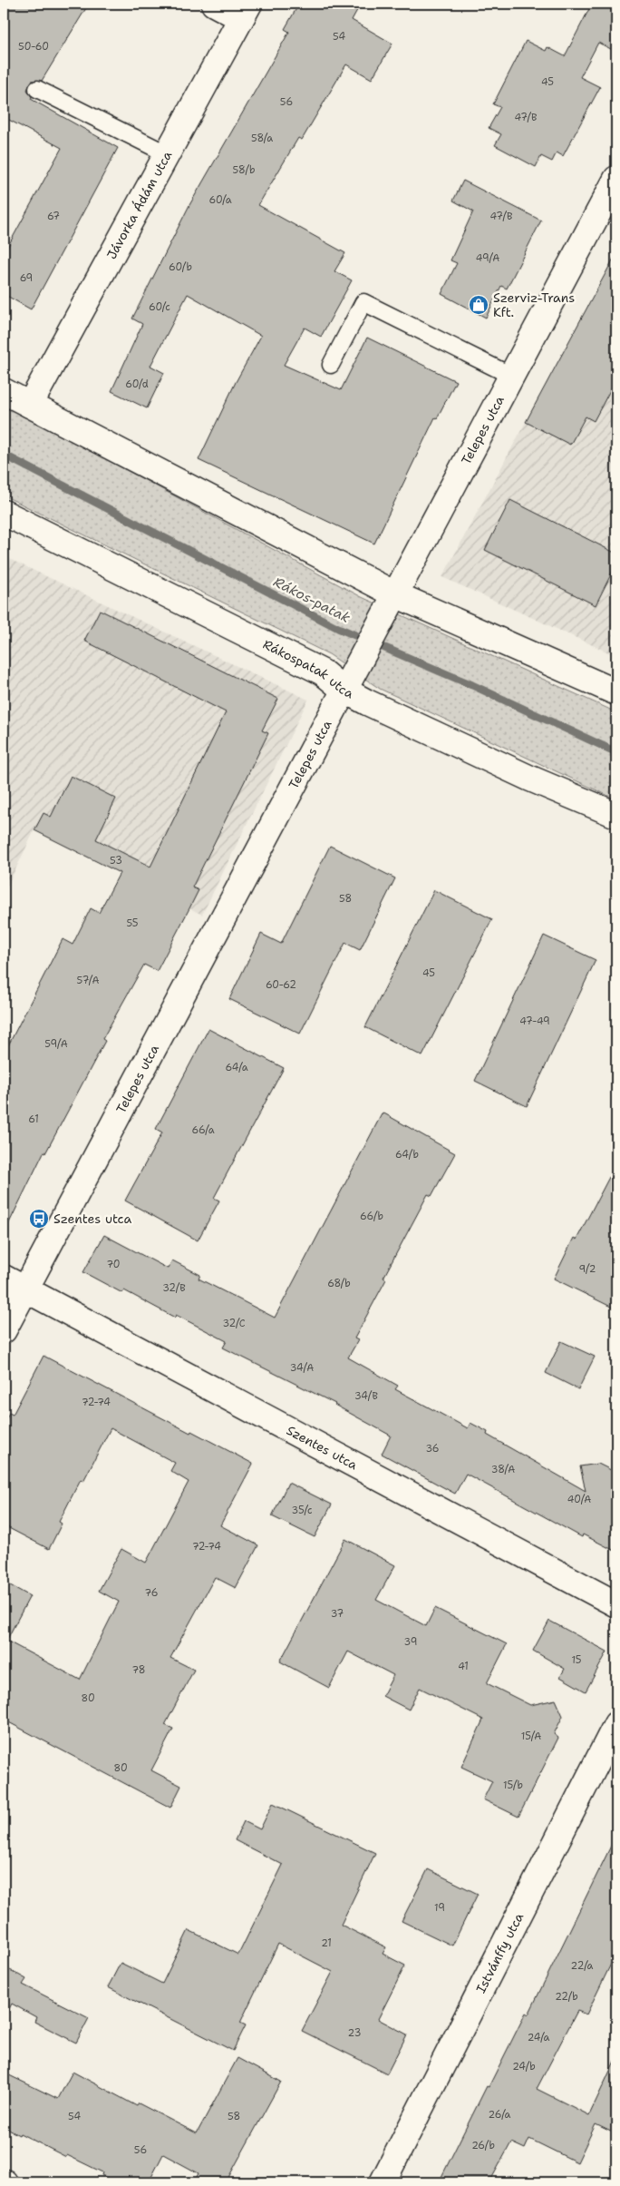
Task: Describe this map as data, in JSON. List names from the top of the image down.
{
  "streets": {
    "street": [
      "Jávorka Ádám utca",
      "Telepes utca",
      "Rákospatak utca",
      "Szentes utca",
      "Istvánffy utca"
    ]
  },
  "crossings": [
    ["Telepes utca", "Rákospatak utca"],
    ["Telepes utca", "Szentes utca"]
  ],
  "water": ["Rákos-patak"],
  "places": {
    "shop": ["Szerviz-Trans Kft."],
    "bus stop": ["Szentes utca"]
  },
  "house_numbers": [
    "54",
    "50-60",
    "45",
    "56",
    "47/B",
    "58/a",
    "58/b",
    "60/a",
    "67",
    "47/B",
    "49/A",
    "60/b",
    "69",
    "60/c",
    "60/d",
    "53",
    "58",
    "55",
    "45",
    "57/A",
    "60-62",
    "47-49",
    "59/A",
    "64/a",
    "61",
    "66/a",
    "64/b",
    "66/b",
    "70",
    "9/2",
    "68/b",
    "32/B",
    "32/C",
    "34/A",
    "34/B",
    "72-74",
    "36",
    "38/A",
    "40/A",
    "35/c",
    "72-74",
    "76",
    "37",
    "39",
    "15",
    "41",
    "78",
    "80",
    "15/A",
    "80",
    "15/b",
    "19",
    "21",
    "22/a",
    "22/b",
    "23",
    "24/a",
    "24/b",
    "26/a",
    "54",
    "58",
    "26/b",
    "56"
  ]
}
